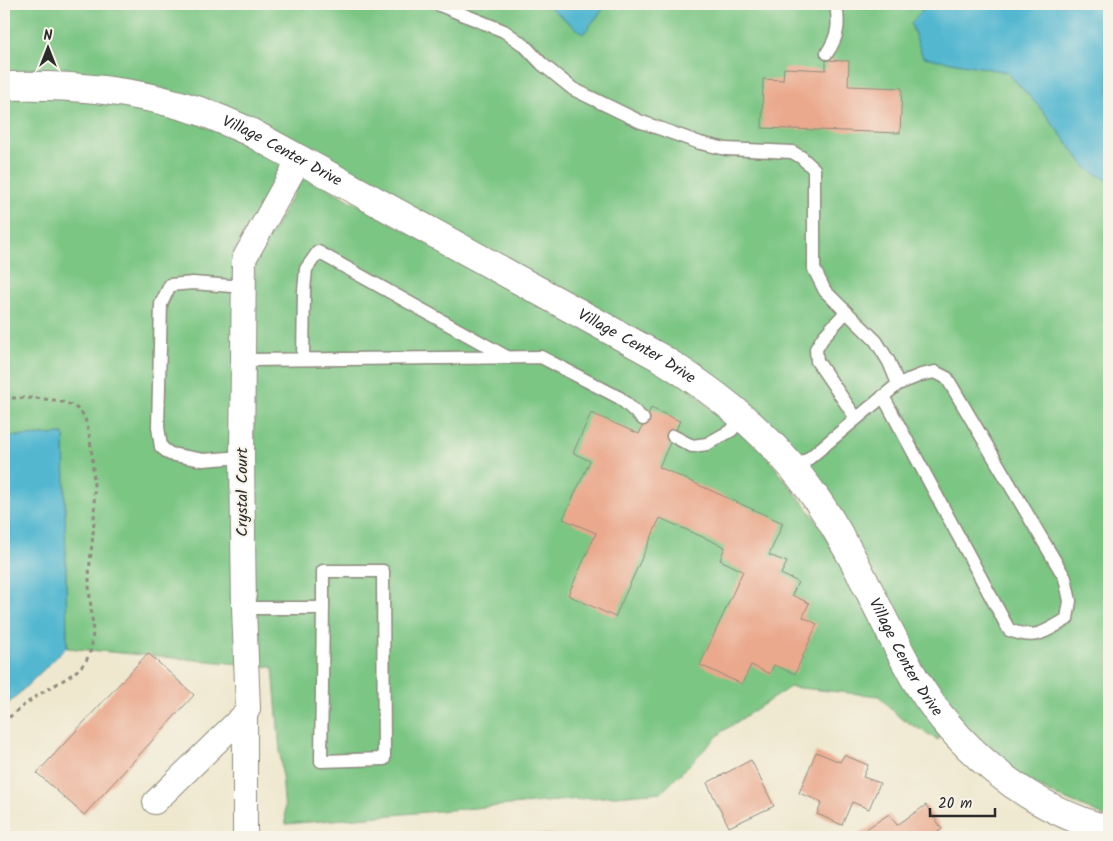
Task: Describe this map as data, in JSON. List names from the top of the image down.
{
  "streets": {
    "street": ["Village Center Drive", "Crystal Court"]
  },
  "crossings": [
    ["Village Center Drive", "Crystal Court"]
  ],
  "scale_bar": "20 m",
  "north": "top"
}
